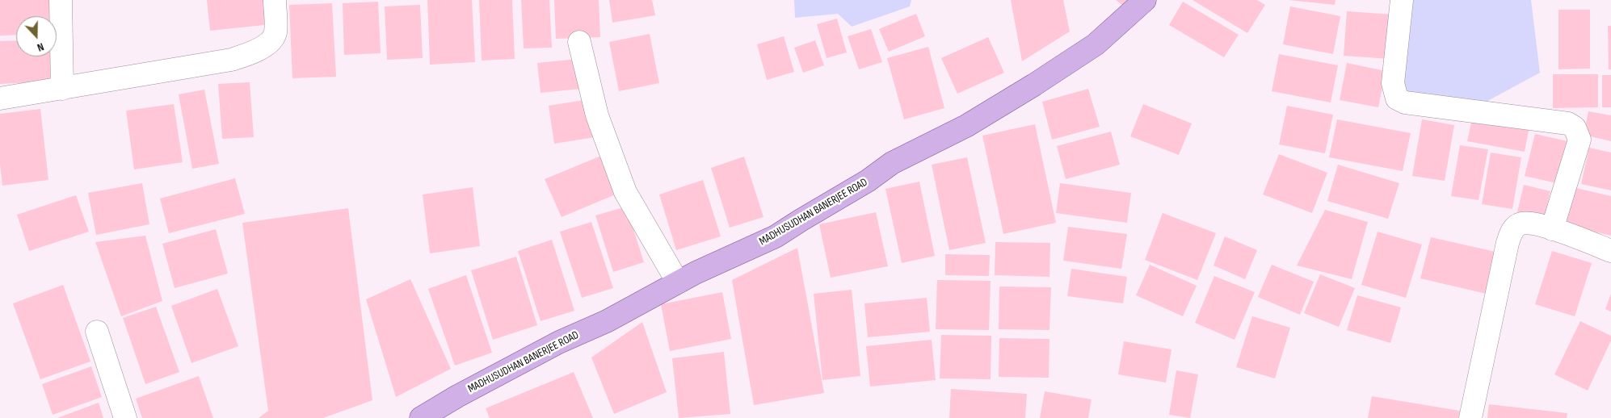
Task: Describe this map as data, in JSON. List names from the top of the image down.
{
  "streets": {
    "main road": ["MADHUSUDHAN BANERJEE ROAD"]
  },
  "north": "bottom"
}
